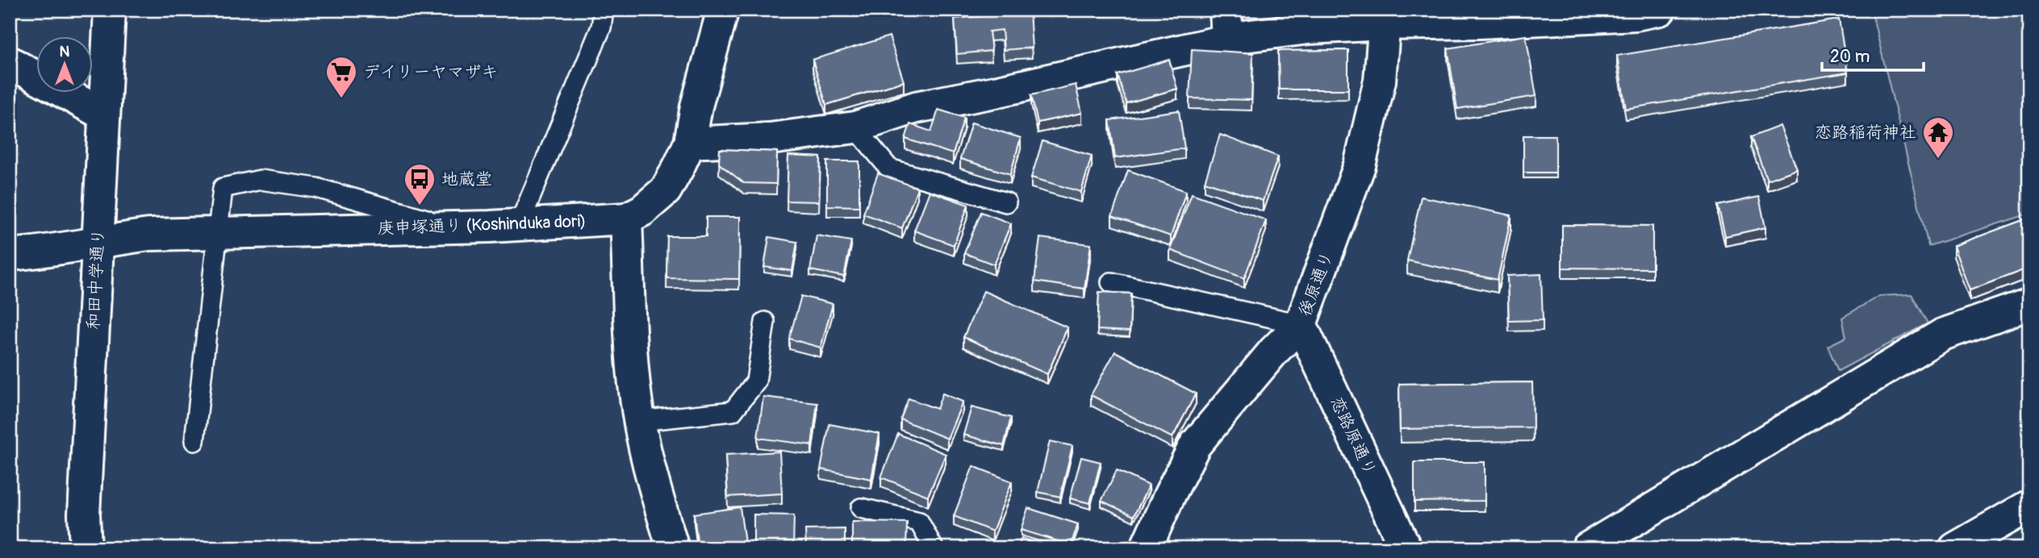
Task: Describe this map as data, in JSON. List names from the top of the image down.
{
  "streets": {
    "street": [
      "庚申塚通り (Koshinduka dori)",
      "和田中学通り",
      "後原通り",
      "恋路原通り"
    ]
  },
  "crossings": [
    ["庚申塚通り (Koshinduka dori)", "和田中学通り"],
    ["後原通り", "恋路原通り"]
  ],
  "places": {
    "supermarket": ["デイリーヤマザキ"],
    "temple": ["恋路稲荷神社"],
    "bus stop": ["地蔵堂"]
  },
  "scale_bar": "20 m",
  "north": "top"
}
